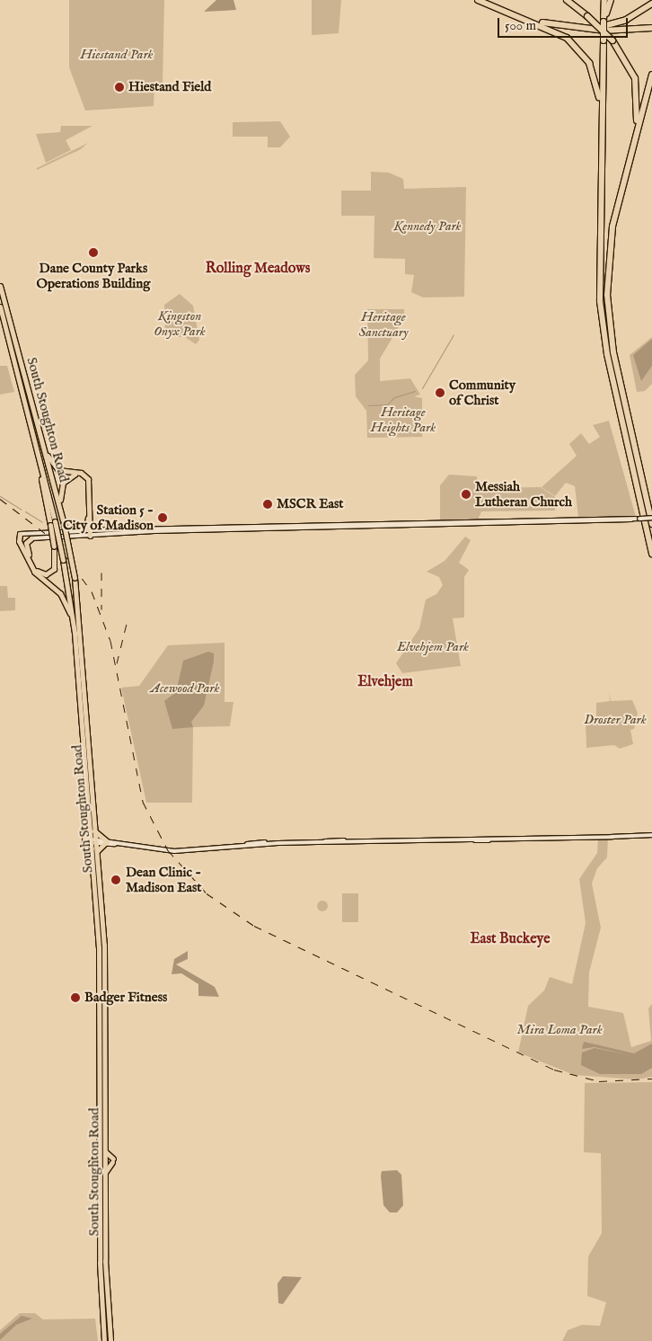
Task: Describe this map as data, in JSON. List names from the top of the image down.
{
  "streets": {
    "main road": ["South Stoughton Road"]
  },
  "districts": ["Rolling Meadows", "Elvehjem", "East Buckeye"],
  "parks": [
    "Hiestand Park",
    "Kennedy Park",
    "Kingston Onyx Park",
    "Heritage Sanctuary",
    "Heritage Heights Park",
    "Elvehjem Park",
    "Acewood Park",
    "Droster Park",
    "Mira Loma Park"
  ],
  "places": [
    "Hiestand Field",
    "Dane County Parks Operations Building",
    "Community of Christ",
    "Messiah Lutheran Church",
    "MSCR East",
    "Station 5 - City of Madison",
    "Dean Clinic - Madison East",
    "Badger Fitness"
  ],
  "scale_bar": "500 m"
}
